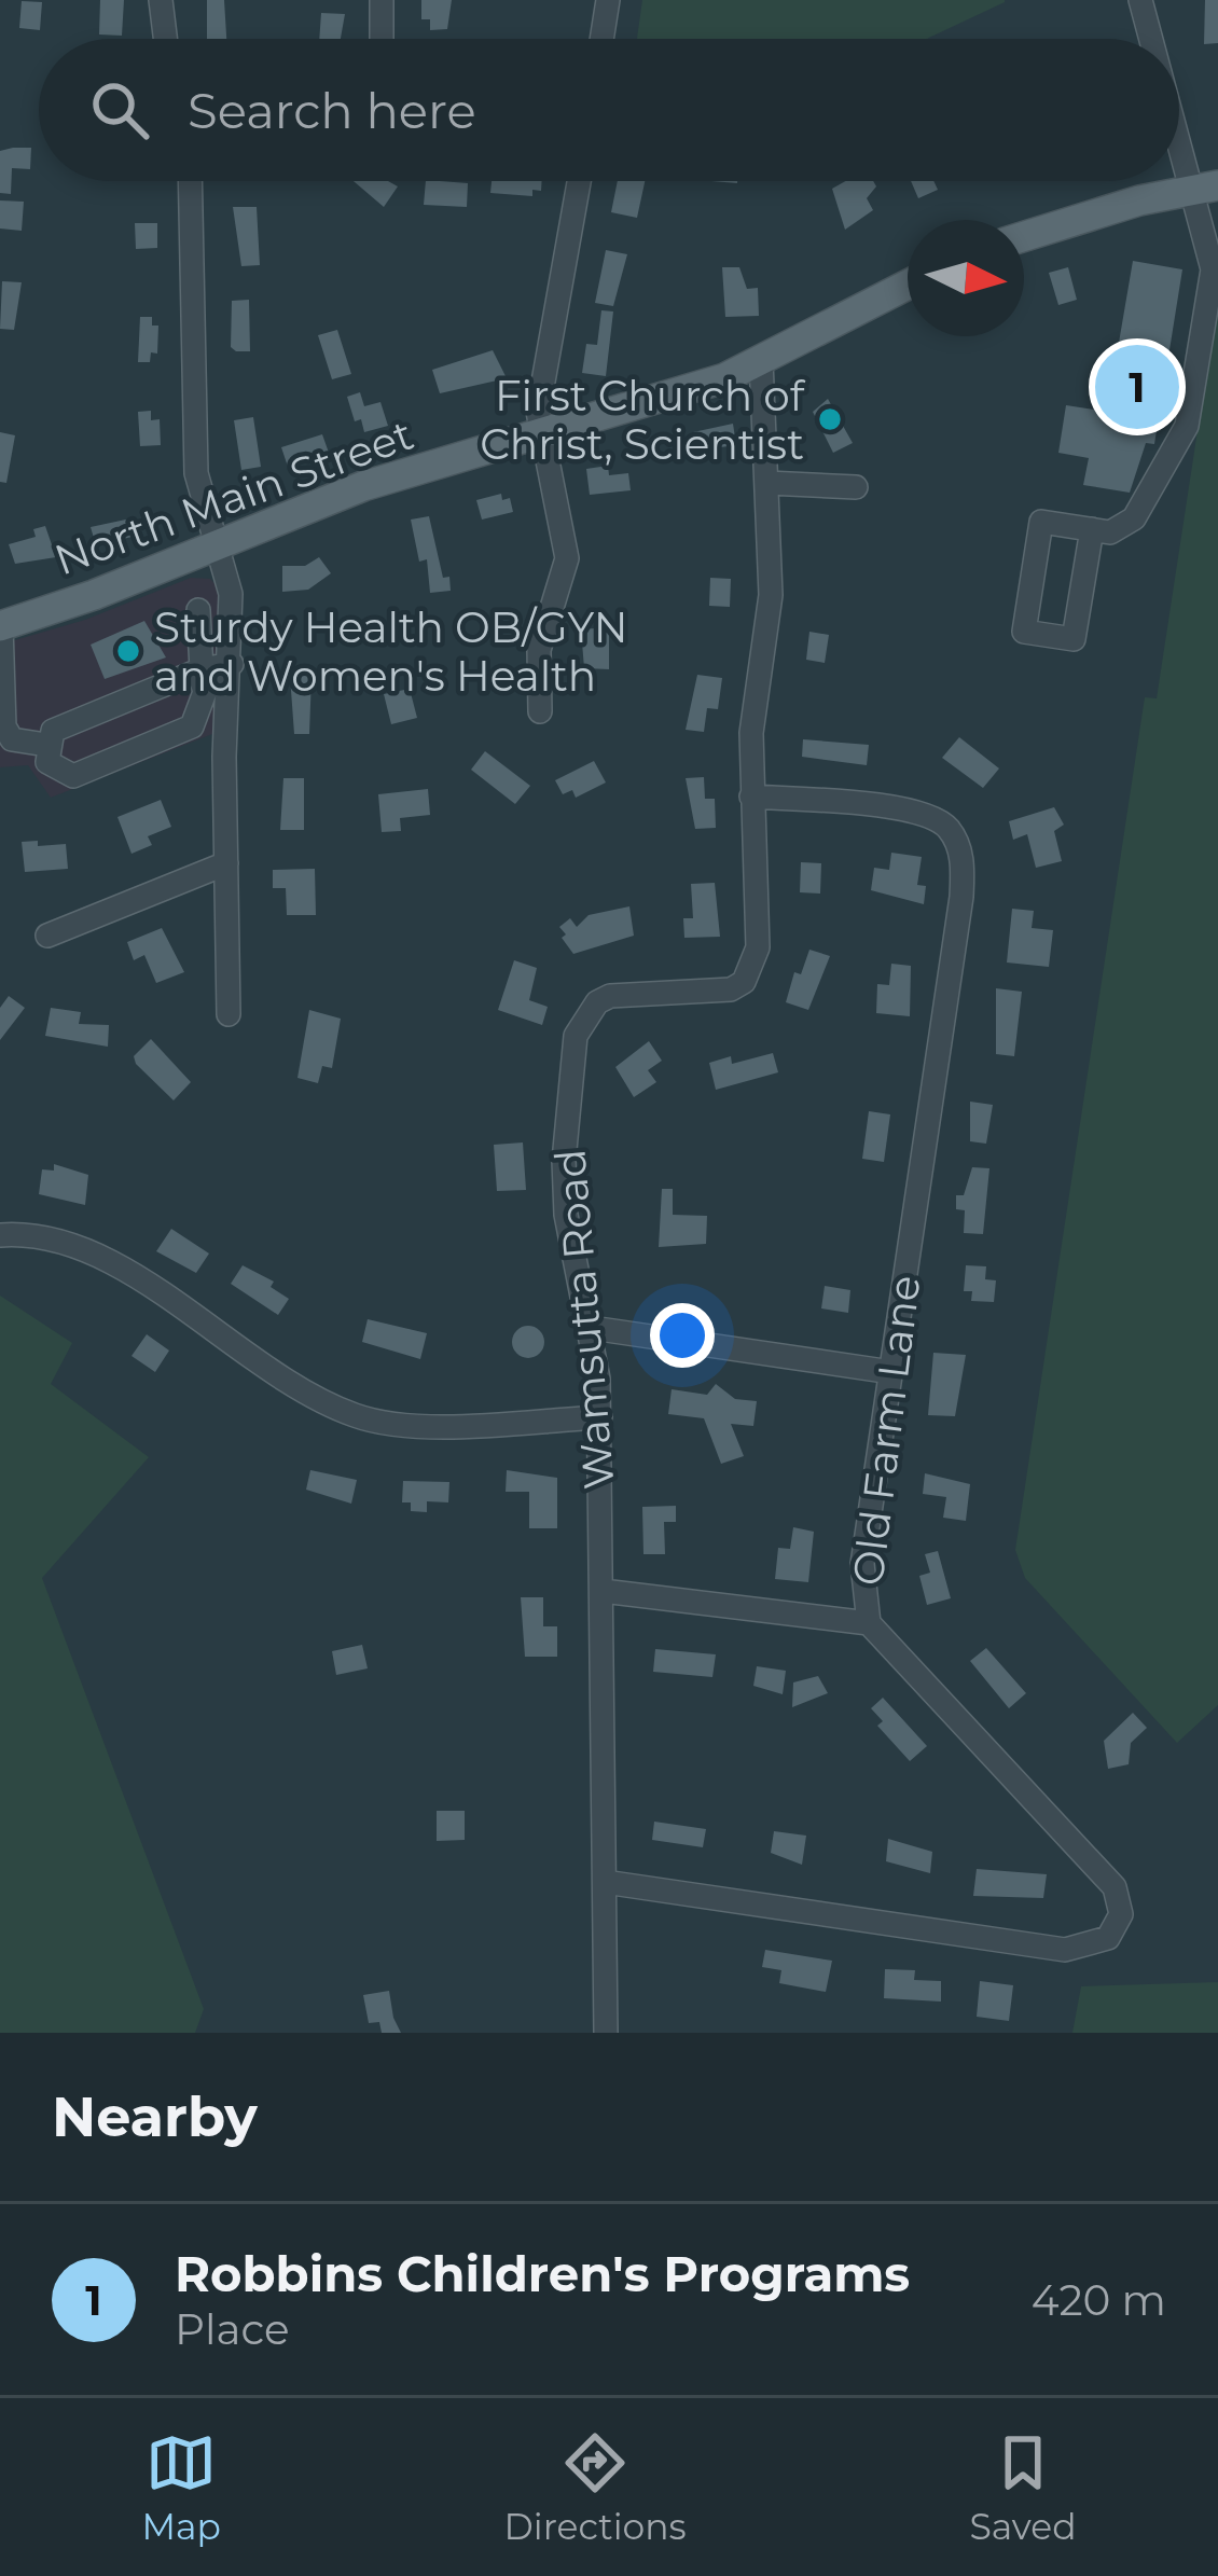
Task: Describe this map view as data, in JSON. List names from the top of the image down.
{
  "streets": {
    "main road": ["North Main Street"],
    "street": ["Wamsutta Road", "Old Farm Lane"]
  },
  "crossings": [
    ["North Main Street", "Wamsutta Road"],
    ["Wamsutta Road", "Old Farm Lane"]
  ],
  "places": ["First Church of Christ, Scientist", "Sturdy Health OB/GYN and Women's Health"],
  "north": "right",
  "page": {
    "search": "Search here",
    "pins": "1",
    "heading": "Nearby",
    "list": [
      {
        "mark": "1",
        "name": "Robbins Children's Programs",
        "note": "Place",
        "value": "420 m"
      }
    ],
    "nav": ["Map", "Directions", "Saved"]
  }
}
